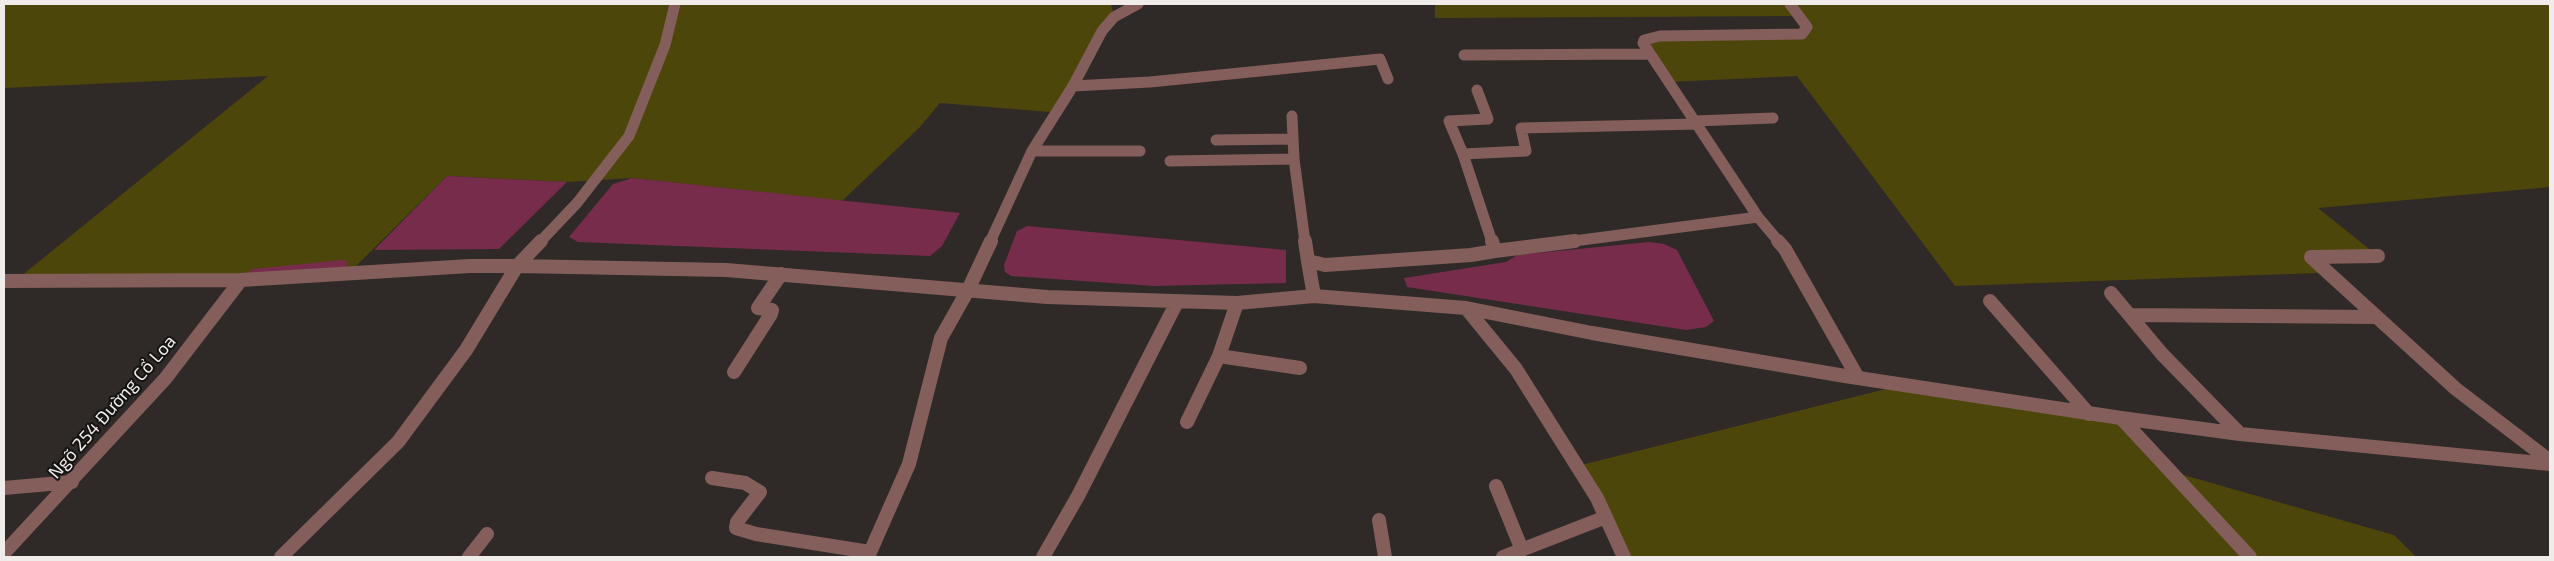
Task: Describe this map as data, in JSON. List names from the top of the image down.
{
  "streets": {
    "street": ["Ngõ 254 Đường Cổ Loa"]
  }
}
